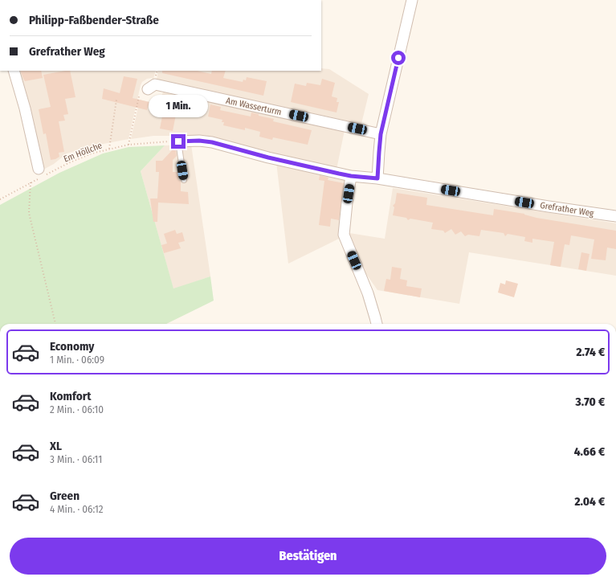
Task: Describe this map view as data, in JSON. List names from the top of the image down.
{
  "streets": {
    "street": ["Am Wasserturm", "Grefrather Weg"],
    "path": ["Em Höllche"]
  },
  "crossings": [
    ["Em Höllche", "Grefrather Weg"]
  ],
  "page": {
    "banner": ["Philipp-Faßbender-Straße", "Grefrather Weg"],
    "bubble": "1 Min.",
    "list": [
      {
        "name": "Economy",
        "note": "1 Min. · 06:09",
        "value": "2.74 €"
      },
      {
        "name": "Komfort",
        "note": "2 Min. · 06:10",
        "value": "3.70 €"
      },
      {
        "name": "XL",
        "note": "3 Min. · 06:11",
        "value": "4.66 €"
      },
      {
        "name": "Green",
        "note": "4 Min. · 06:12",
        "value": "2.04 €"
      }
    ],
    "buttons": "Bestätigen"
  }
}
